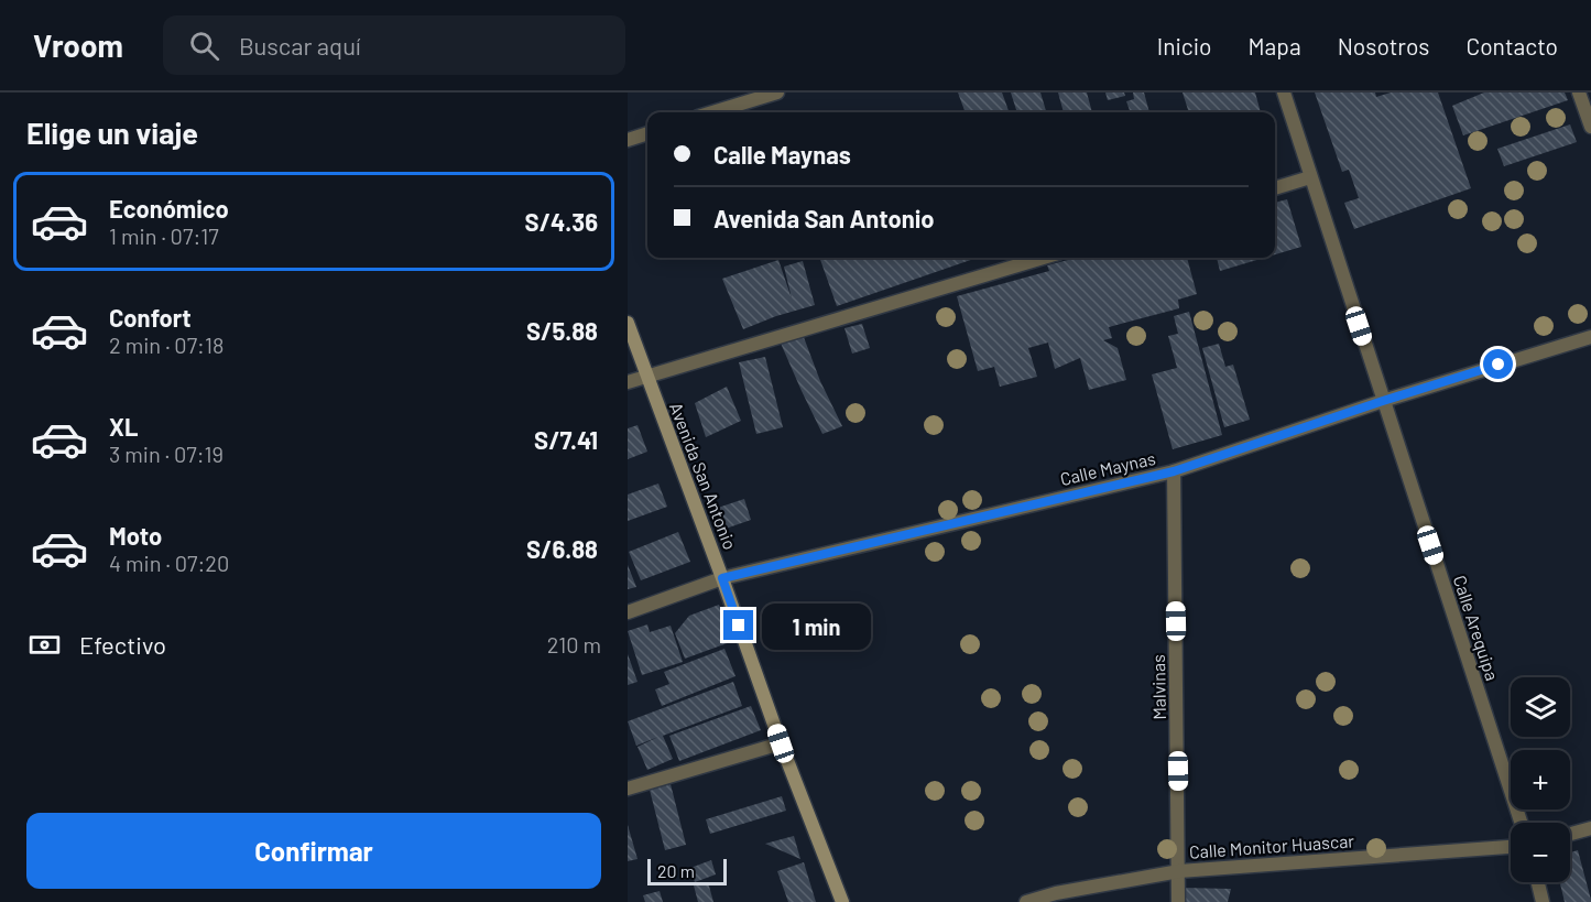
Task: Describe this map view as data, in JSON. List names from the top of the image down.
{
  "streets": {
    "main road": ["Avenida San Antonio"],
    "street": [
      "Calle Maynas",
      "Calle Arequipa",
      "Malvinas",
      "Calle Monitor Huascar"
    ]
  },
  "crossings": [
    ["Calle Maynas", "Avenida San Antonio"],
    ["Calle Maynas", "Calle Arequipa"],
    ["Calle Maynas", "Malvinas"],
    ["Malvinas", "Calle Monitor Huascar"]
  ],
  "scale_bar": "20 m",
  "page": {
    "header": "Vroom",
    "search": "Buscar aquí",
    "nav": [
      "Inicio",
      "Mapa",
      "Nosotros",
      "Contacto"
    ],
    "heading": "Elige un viaje",
    "banner": ["Calle Maynas", "Avenida San Antonio"],
    "list": [
      {
        "name": "Económico",
        "note": "1 min · 07:17",
        "value": "S/4.36"
      },
      {
        "name": "Confort",
        "note": "2 min · 07:18",
        "value": "S/5.88"
      },
      {
        "name": "XL",
        "note": "3 min · 07:19",
        "value": "S/7.41"
      },
      {
        "name": "Moto",
        "note": "4 min · 07:20",
        "value": "S/6.88"
      }
    ],
    "bubble": "1 min",
    "pay": ["Efectivo", "210 m"],
    "map_buttons": ["+", "−"],
    "buttons": "Confirmar",
    "scale": "20 m"
  }
}
